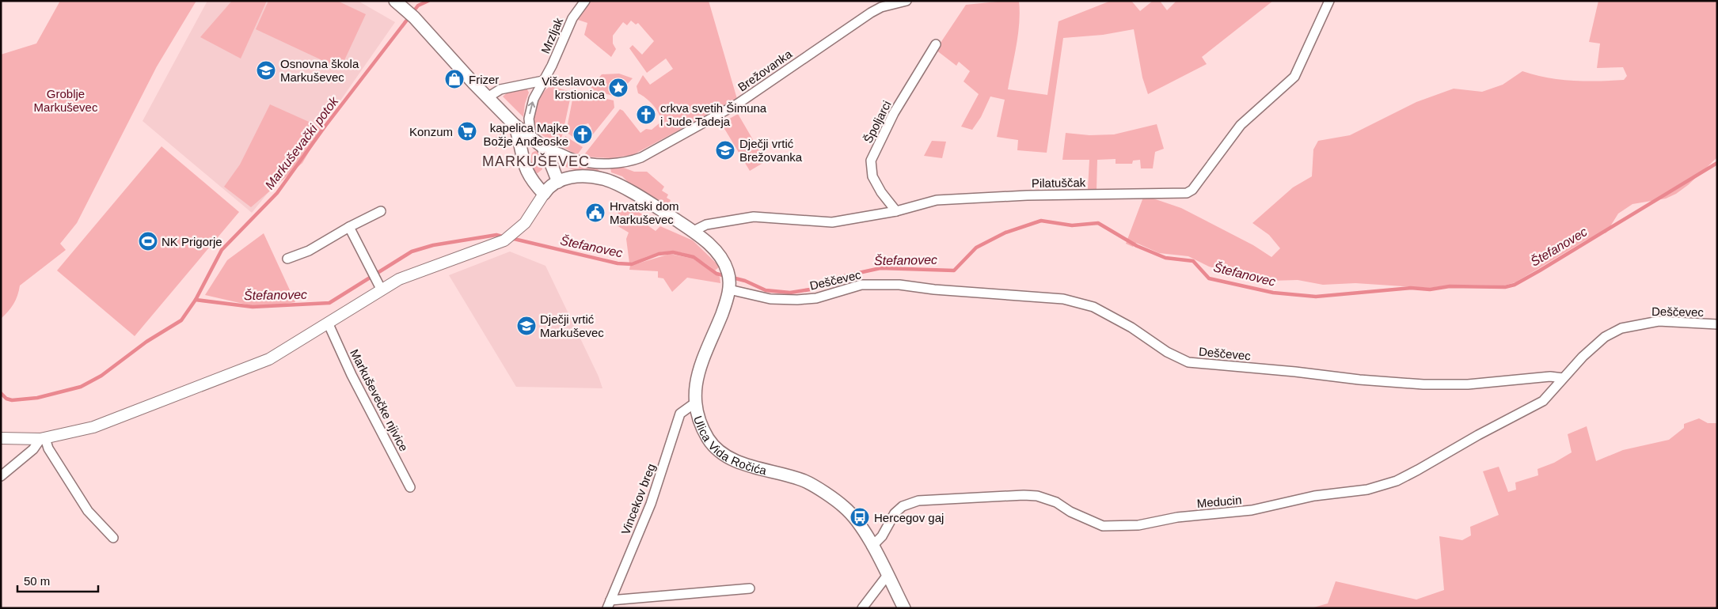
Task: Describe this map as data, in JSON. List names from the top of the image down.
{
  "streets": {
    "main road": ["Ulica Vida Ročića"],
    "street": [
      "Mrzljak",
      "Brežovanka",
      "Špoljarci",
      "Pilatuščak",
      "Deščevec",
      "Markuševečke njivice",
      "Vincekov breg",
      "Meducin"
    ]
  },
  "crossings": [
    ["Mrzljak", "Brežovanka"],
    ["Špoljarci", "Pilatuščak"],
    ["Deščevec", "Ulica Vida Ročića"],
    ["Deščevec", "Meducin"],
    ["Ulica Vida Ročića", "Vincekov breg"],
    ["Ulica Vida Ročića", "Meducin"]
  ],
  "one_way": ["Mrzljak"],
  "districts": ["MARKUŠEVEC"],
  "water": ["Markuševački potok", "Štefanovec"],
  "parks": ["Groblje Markuševec"],
  "places": {
    "school or university": ["Osnovna škola Markuševec", "Dječji vrtić Brežovanka", "Dječji vrtić Markuševec"],
    "shop": ["Frizer"],
    "place": ["Višeslavova krstionica"],
    "church": ["crkva svetih Šimuna i Jude Tadeja", "kapelica Majke Božje Anđeoske"],
    "supermarket": ["Konzum"],
    "public building": ["Hrvatski dom Markuševec"],
    "sports": ["NK Prigorje"],
    "bus stop": ["Hercegov gaj"]
  },
  "scale_bar": "50 m"
}
